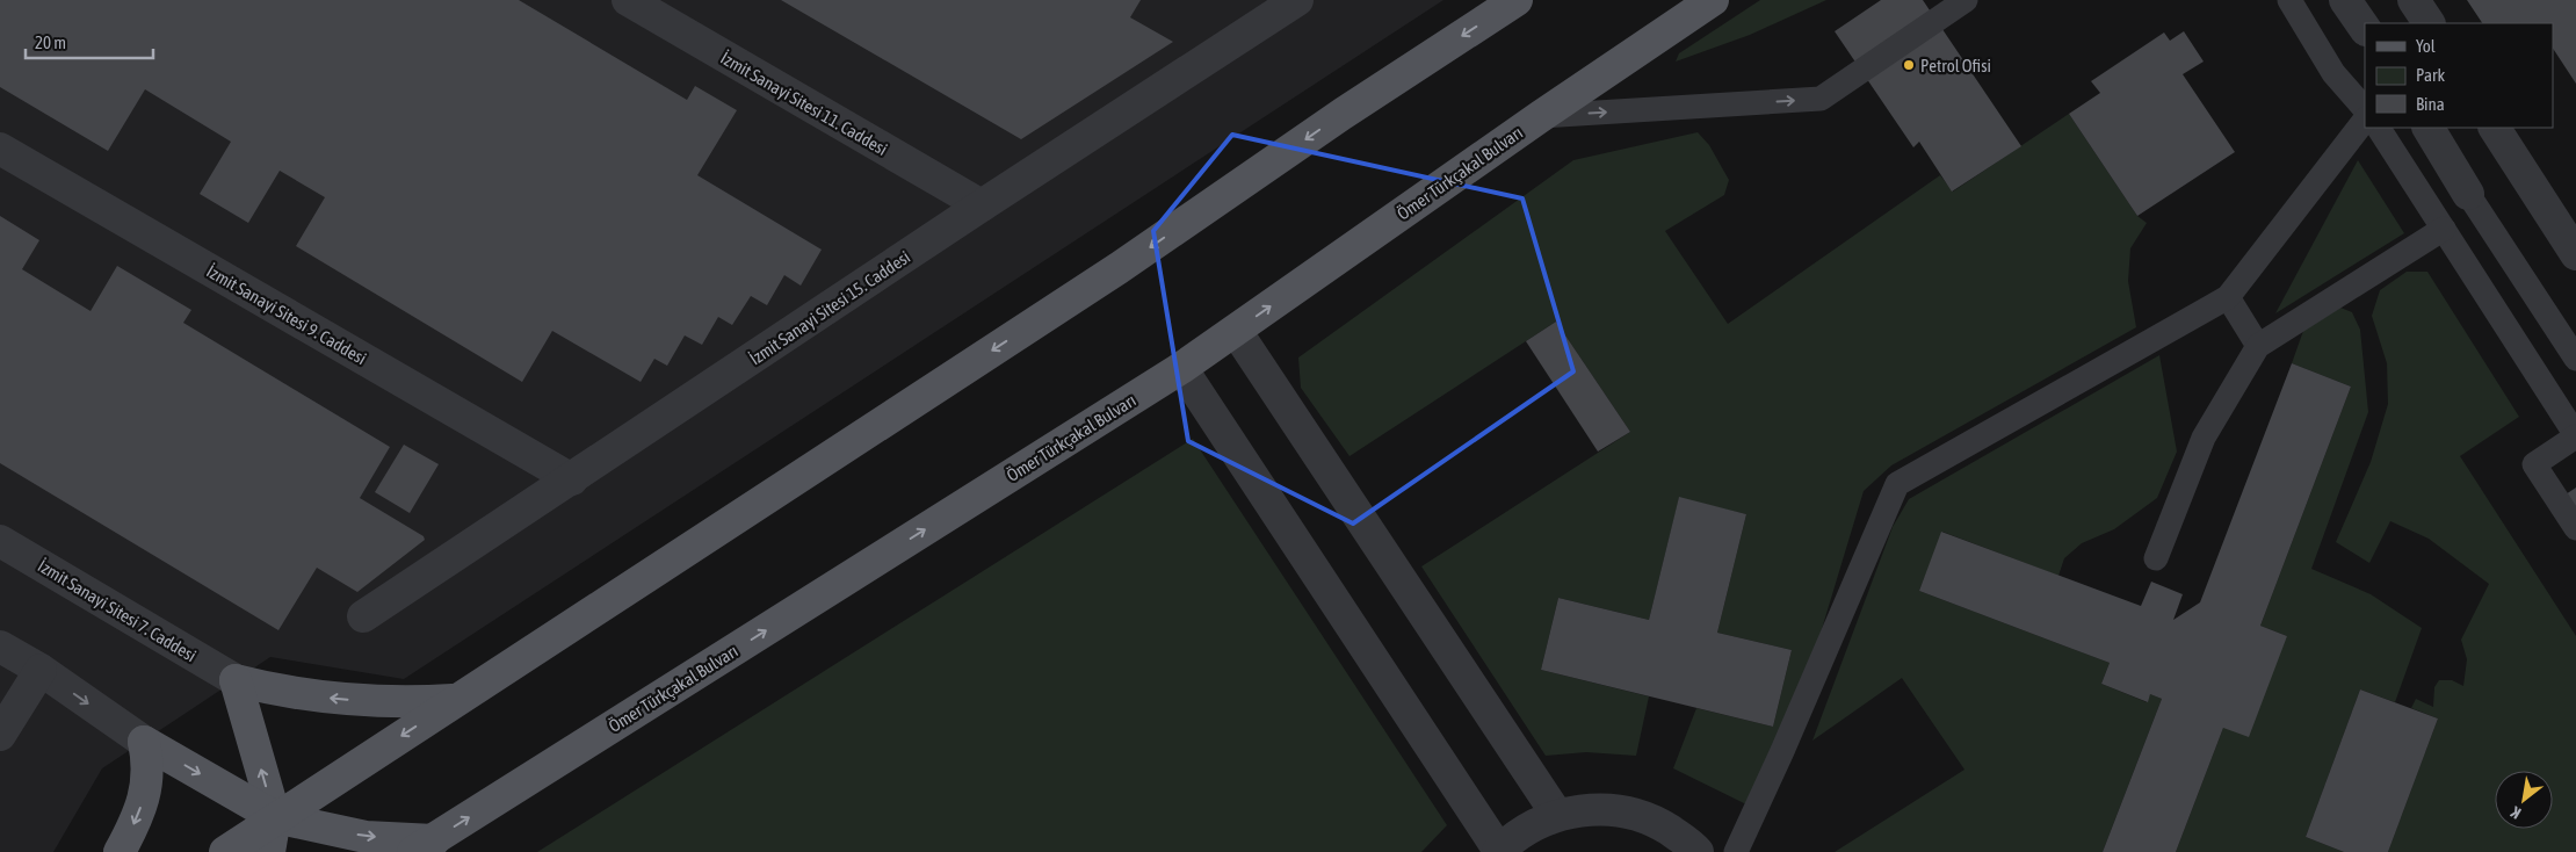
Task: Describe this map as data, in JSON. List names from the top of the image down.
{
  "streets": {
    "main road": ["Ömer Türkçakal Bulvarı"],
    "street": [
      "İzmit Sanayi Sitesi 11. Caddesi",
      "İzmit Sanayi Sitesi 15. Caddesi",
      "İzmit Sanayi Sitesi 9. Caddesi",
      "İzmit Sanayi Sitesi 7. Caddesi"
    ]
  },
  "crossings": [
    ["İzmit Sanayi Sitesi 11. Caddesi", "İzmit Sanayi Sitesi 15. Caddesi"],
    ["İzmit Sanayi Sitesi 15. Caddesi", "İzmit Sanayi Sitesi 9. Caddesi"]
  ],
  "places": ["Petrol Ofisi"],
  "legend": ["Yol", "Park", "Bina"],
  "scale_bar": "20 m",
  "north": "bottom left"
}
